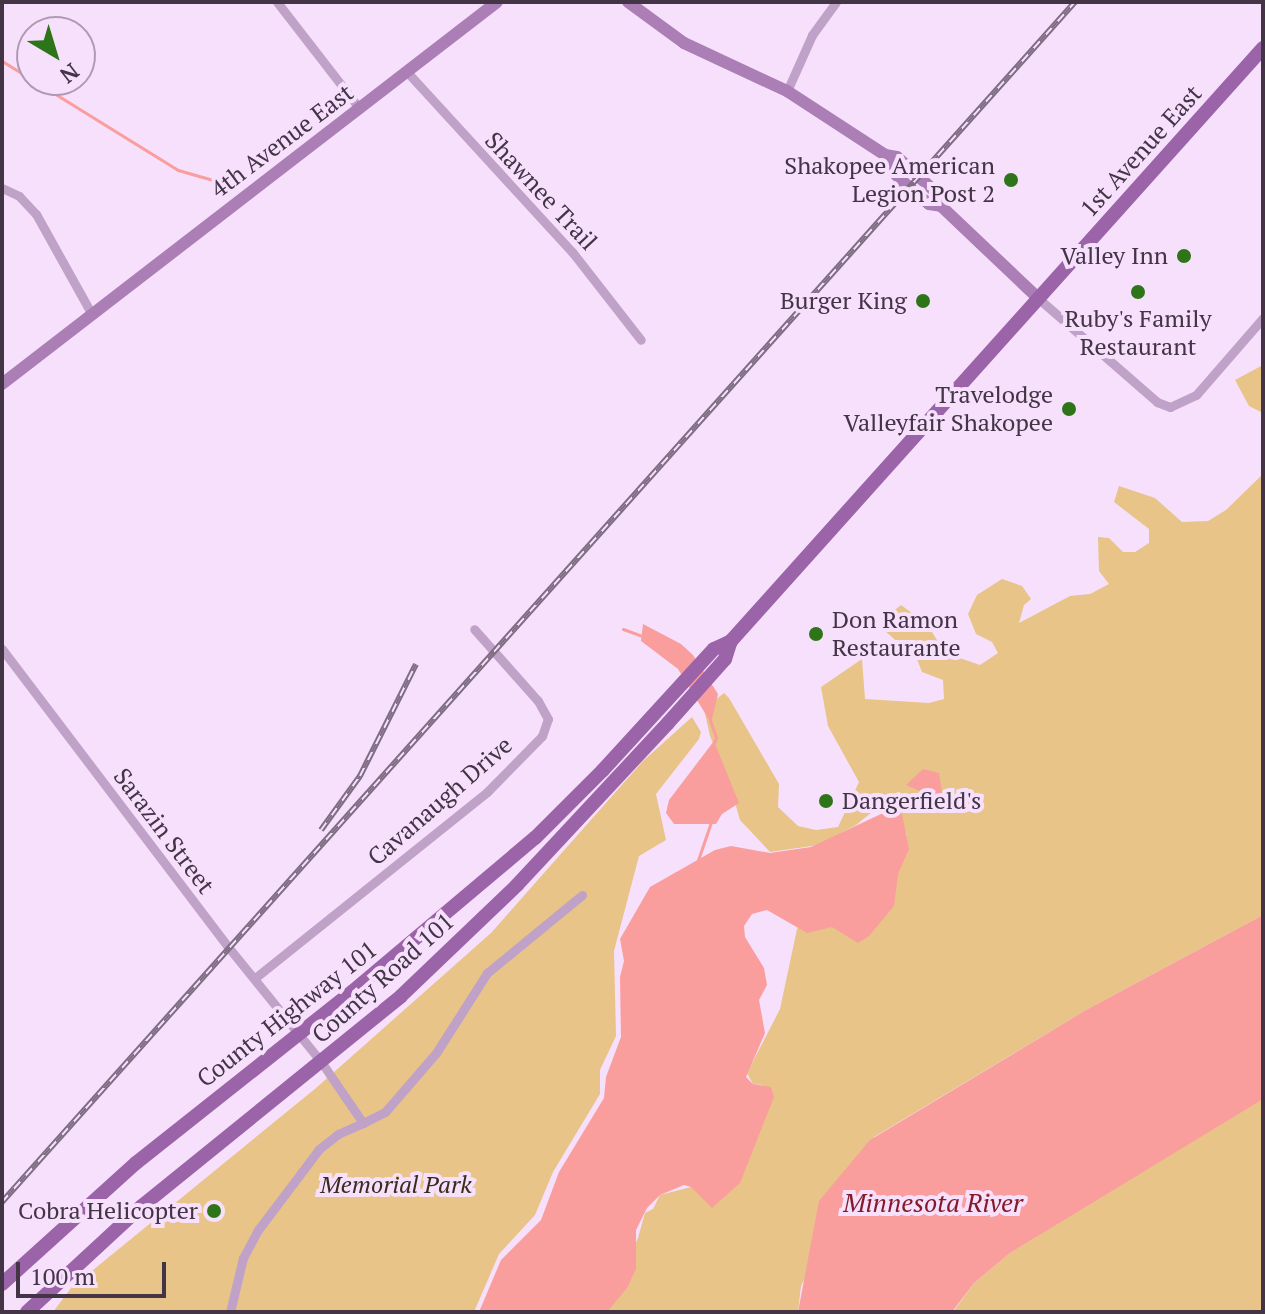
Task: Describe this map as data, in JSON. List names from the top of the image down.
{
  "streets": {
    "main road": ["1st Avenue East", "County Road 101", "County Highway 101"],
    "street": [
      "4th Avenue East",
      "Shawnee Trail",
      "Cavanaugh Drive",
      "Sarazin Street"
    ]
  },
  "crossings": [
    ["4th Avenue East", "Shawnee Trail"],
    ["1st Avenue East", "County Road 101"],
    ["1st Avenue East", "County Highway 101"],
    ["Cavanaugh Drive", "Sarazin Street"],
    ["Sarazin Street", "County Road 101"],
    ["Sarazin Street", "County Highway 101"],
    ["County Road 101", "County Highway 101"]
  ],
  "water": ["Minnesota River"],
  "parks": ["Memorial Park"],
  "places": [
    "Shakopee American Legion Post 2",
    "Valley Inn",
    "Ruby's Family Restaurant",
    "Burger King",
    "Travelodge Valleyfair Shakopee",
    "Don Ramon Restaurante",
    "Dangerfield's",
    "Cobra Helicopter"
  ],
  "scale_bar": "100 m",
  "north": "bottom right"
}
